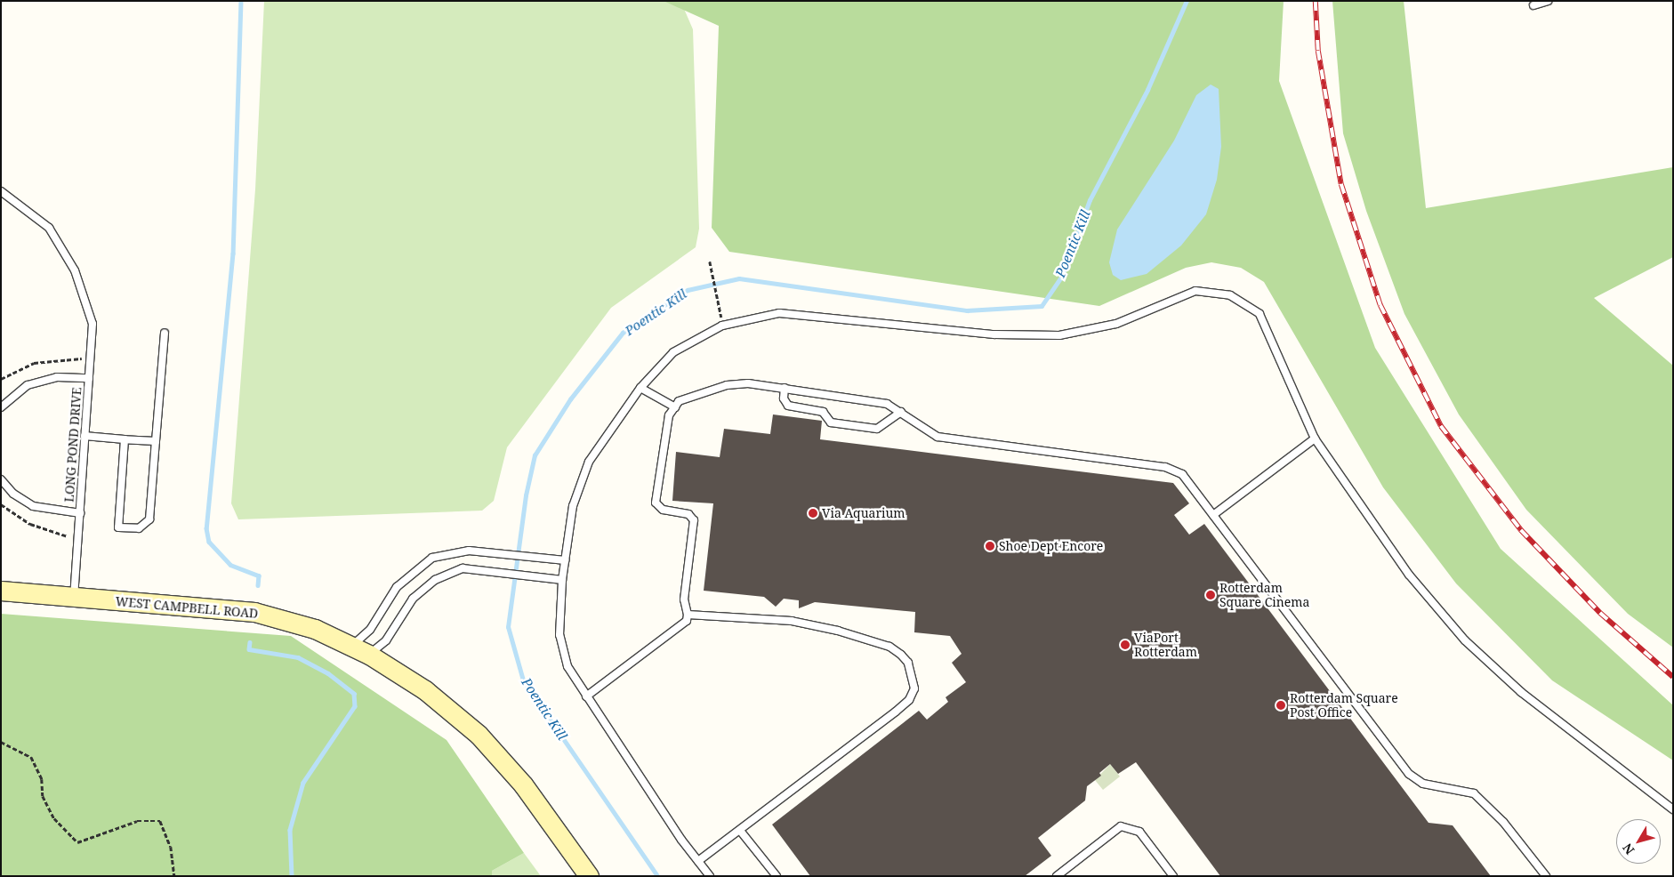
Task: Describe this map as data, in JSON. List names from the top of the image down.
{
  "streets": {
    "main road": ["WEST CAMPBELL ROAD"],
    "lane": ["LONG POND DRIVE"]
  },
  "crossings": [
    ["LONG POND DRIVE", "WEST CAMPBELL ROAD"]
  ],
  "water": ["Poentic Kill"],
  "places": [
    "Via Aquarium",
    "Shoe Dept Encore",
    "Rotterdam Square Cinema",
    "ViaPort Rotterdam",
    "Rotterdam Square Post Office"
  ],
  "north": "bottom left"
}
